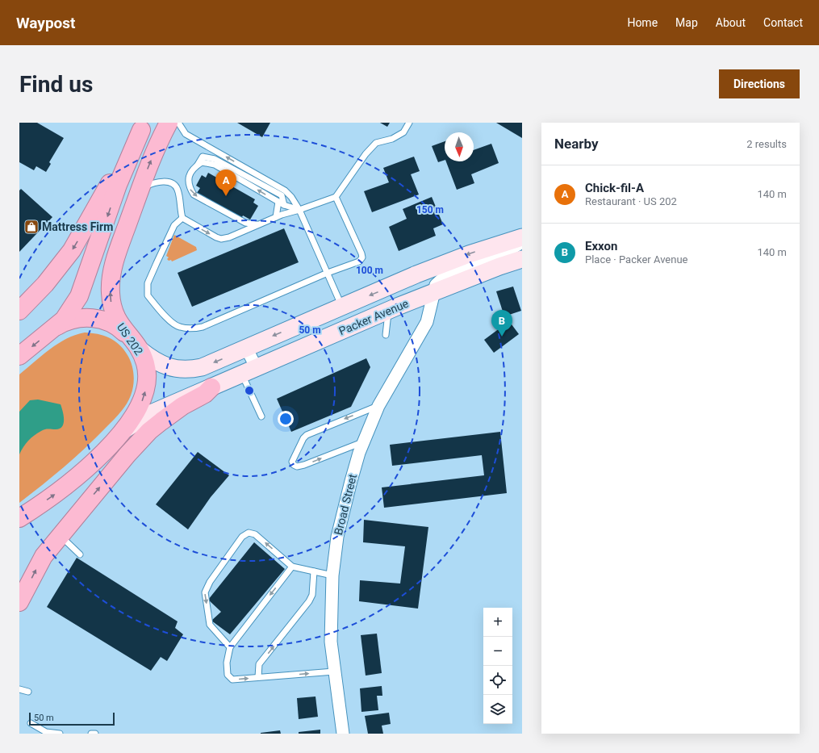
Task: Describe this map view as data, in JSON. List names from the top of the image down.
{
  "streets": {
    "highway": ["US 202"],
    "main road": ["Packer Avenue"],
    "street": ["Broad Street"]
  },
  "crossings": [
    ["Packer Avenue", "US 202"],
    ["Packer Avenue", "Broad Street"]
  ],
  "places": {
    "shop": ["Mattress Firm"]
  },
  "scale_bar": "50 m",
  "north": "bottom",
  "page": {
    "header": "Waypost",
    "nav": [
      "Home",
      "Map",
      "About",
      "Contact"
    ],
    "buttons": "Directions",
    "title": "Find us",
    "heading": ["Nearby", "2 results"],
    "list": [
      {
        "mark": "A",
        "name": "Chick-fil-A",
        "note": "Restaurant · US 202",
        "value": "140 m"
      },
      {
        "mark": "B",
        "name": "Exxon",
        "note": "Place · Packer Avenue",
        "value": "140 m"
      }
    ],
    "pins": ["A", "B"],
    "map_buttons": ["+", "−"],
    "scale": "50 m"
  },
  "rings": ["150 m", "100 m", "50 m"]
}
